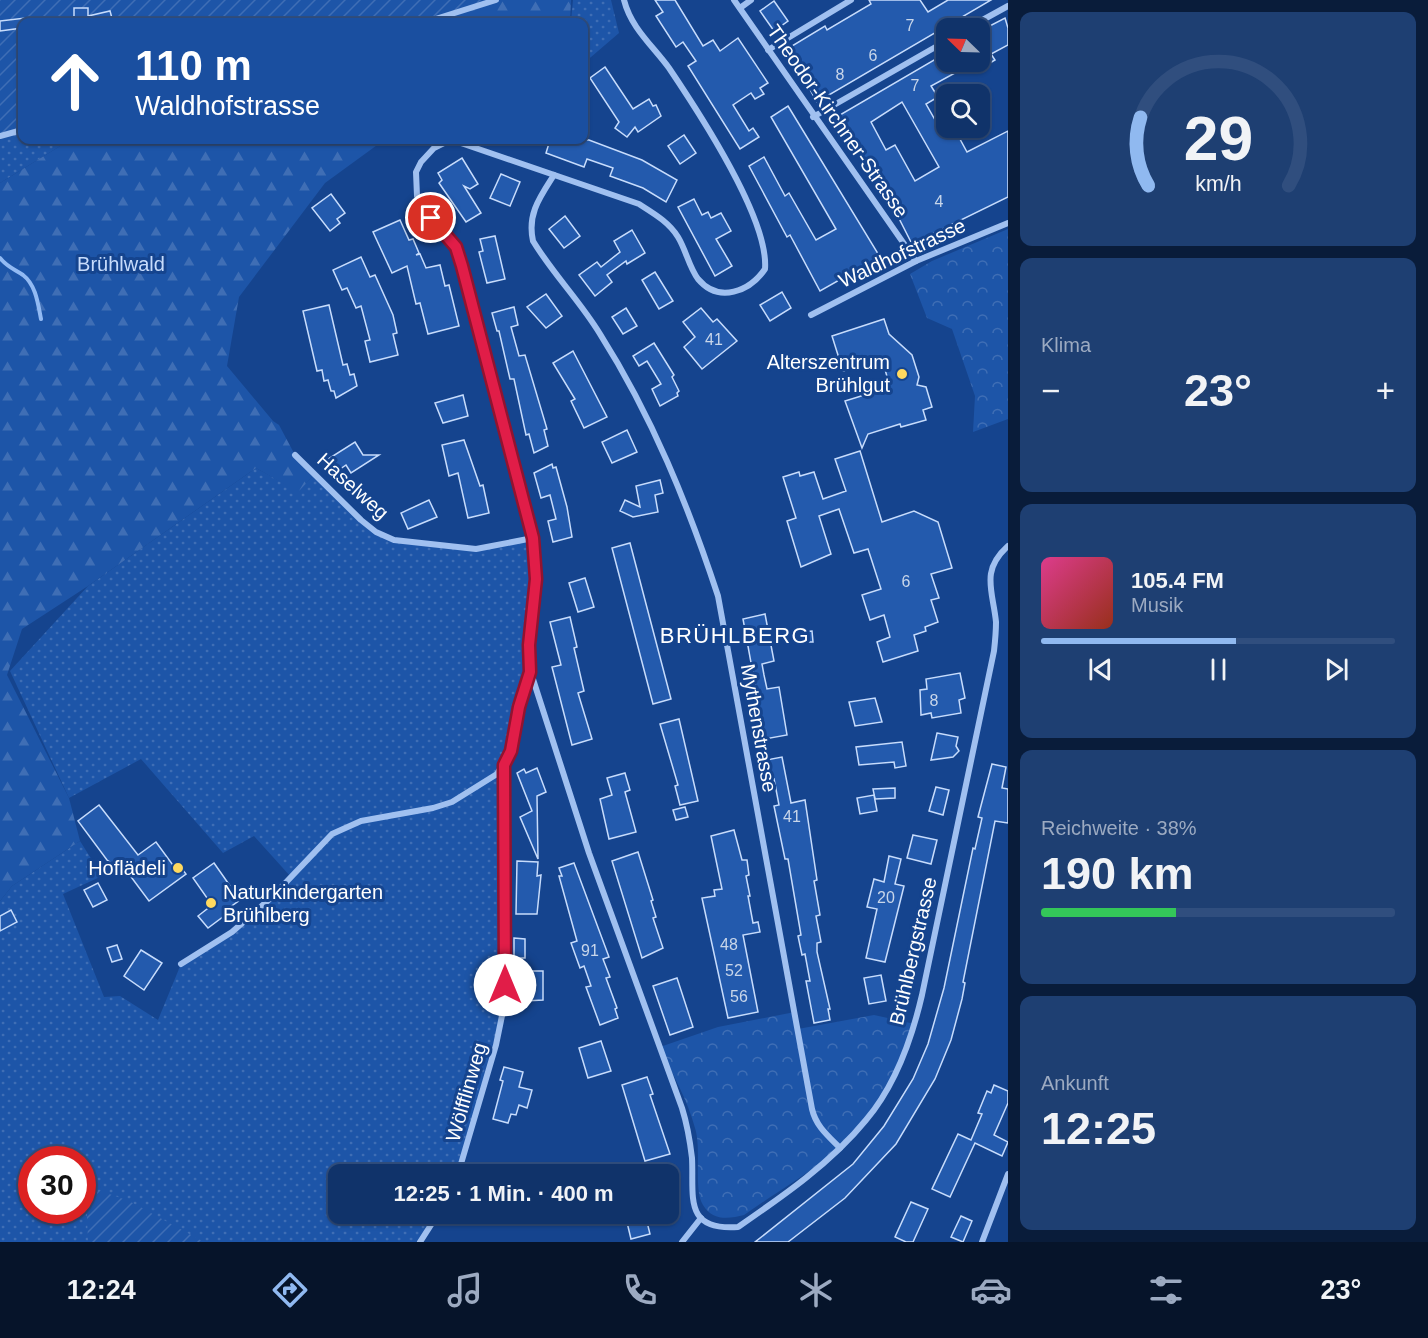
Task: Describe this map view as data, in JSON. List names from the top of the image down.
{
  "streets": {
    "street": [
      "Theodor-Kirchner-Strasse",
      "Waldhofstrasse",
      "Haselweg",
      "Mythenstrasse",
      "Brühlbergstrasse",
      "Wölfflinweg"
    ]
  },
  "crossings": [
    ["Theodor-Kirchner-Strasse", "Waldhofstrasse"],
    ["Mythenstrasse", "Brühlbergstrasse"]
  ],
  "districts": ["BRÜHLBERG"],
  "parks": ["Brühlwald"],
  "places": ["Alterszentrum Brühlgut", "Hoflädeli", "Naturkindergarten Brühlberg"],
  "house_numbers": [
    "7",
    "6",
    "8",
    "7",
    "4",
    "41",
    "6",
    "8",
    "41",
    "20",
    "48",
    "91",
    "52",
    "56"
  ],
  "north": "top left",
  "page": {
    "turn": ["110 m", "Waldhofstrasse"],
    "tile": [
      "Klima",
      ["Reichweite · 38%", "190 km"],
      ["Ankunft", "12:25"]
    ],
    "heat": ["−", "23°", "+"],
    "song": ["105.4 FM", "Musik"],
    "limit": "30",
    "trip": "12:25 · 1 Min. · 400 m",
    "tabs": ["12:24", "23°"],
    "gauge": ["29", "km/h"]
  }
}
